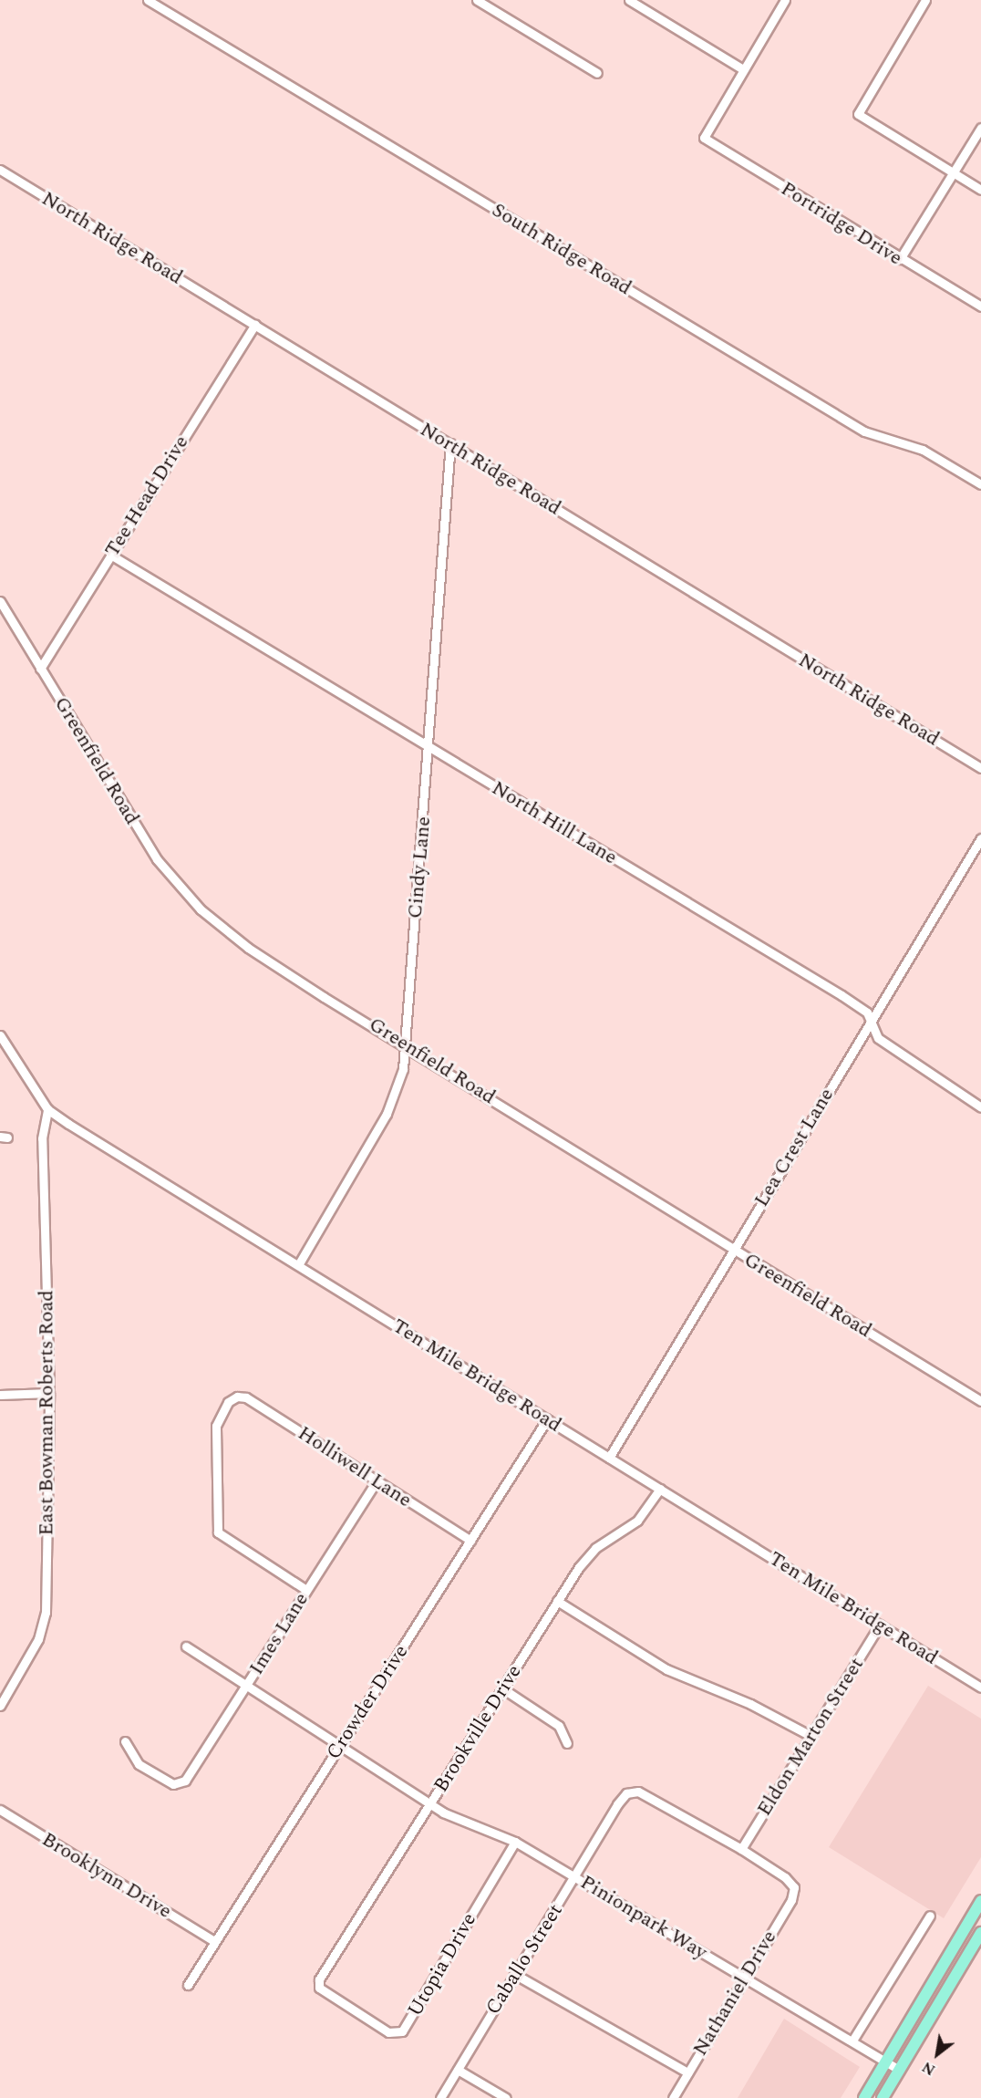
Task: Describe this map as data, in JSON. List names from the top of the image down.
{
  "streets": {
    "street": [
      "Portridge Drive",
      "North Ridge Road",
      "South Ridge Road",
      "Tee Head Drive",
      "Greenfield Road",
      "North Hill Lane",
      "Cindy Lane",
      "Lea Crest Lane",
      "Ten Mile Bridge Road",
      "East Bowman Roberts Road",
      "Holliwell Lane",
      "Imes Lane",
      "Crowder Drive",
      "Brookville Drive",
      "Eldon Marton Street",
      "Brooklynn Drive",
      "Pinionpark Way",
      "Caballo Street",
      "Utopia Drive",
      "Nathaniel Drive"
    ]
  },
  "crossings": [
    ["North Ridge Road", "Tee Head Drive"],
    ["North Ridge Road", "Cindy Lane"],
    ["Tee Head Drive", "Greenfield Road"],
    ["Tee Head Drive", "North Hill Lane"],
    ["Greenfield Road", "Cindy Lane"],
    ["Greenfield Road", "Lea Crest Lane"],
    ["North Hill Lane", "Cindy Lane"],
    ["North Hill Lane", "Lea Crest Lane"],
    ["Cindy Lane", "Ten Mile Bridge Road"],
    ["Lea Crest Lane", "Ten Mile Bridge Road"],
    ["Ten Mile Bridge Road", "East Bowman Roberts Road"],
    ["Ten Mile Bridge Road", "Crowder Drive"],
    ["Ten Mile Bridge Road", "Brookville Drive"],
    ["Ten Mile Bridge Road", "Eldon Marton Street"],
    ["Holliwell Lane", "Imes Lane"],
    ["Holliwell Lane", "Crowder Drive"],
    ["Imes Lane", "Pinionpark Way"],
    ["Crowder Drive", "Brooklynn Drive"],
    ["Crowder Drive", "Pinionpark Way"],
    ["Brookville Drive", "Pinionpark Way"],
    ["Brookville Drive", "Utopia Drive"],
    ["Eldon Marton Street", "Caballo Street"],
    ["Pinionpark Way", "Caballo Street"],
    ["Pinionpark Way", "Utopia Drive"],
    ["Pinionpark Way", "Nathaniel Drive"],
    ["Caballo Street", "Nathaniel Drive"]
  ],
  "north": "bottom left"
}
